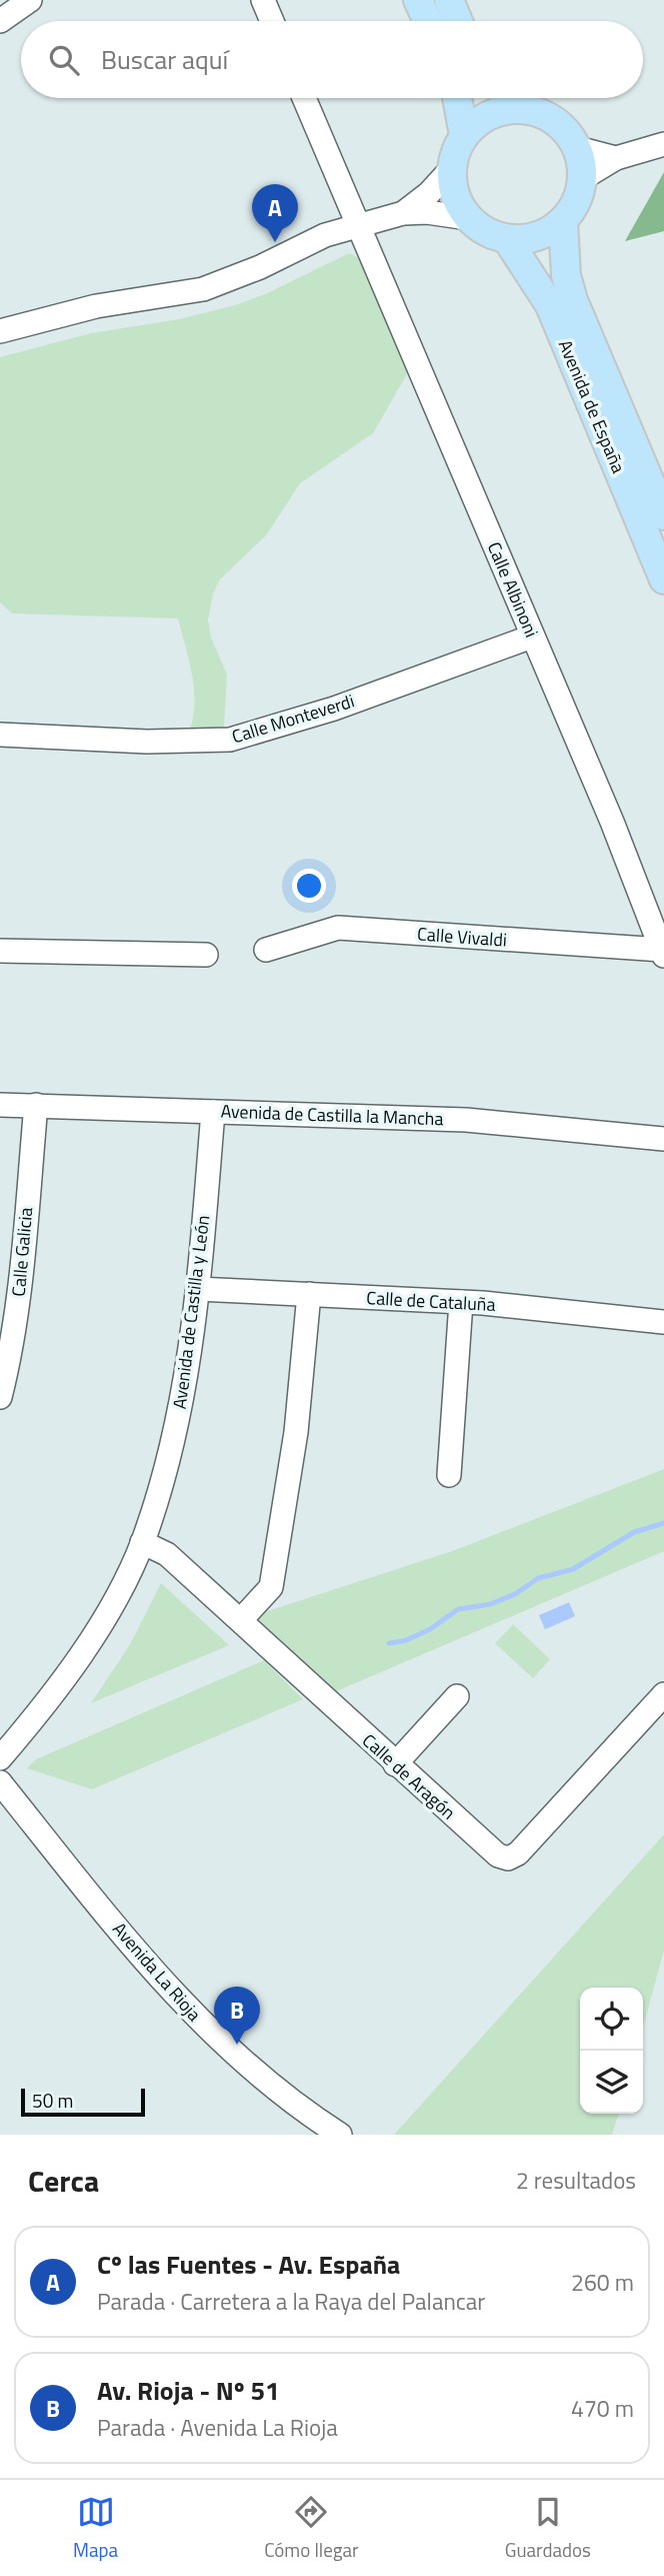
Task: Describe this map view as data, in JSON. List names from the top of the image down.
{
  "streets": {
    "main road": ["Avenida de España"],
    "street": [
      "Calle Albinoni",
      "Calle Monteverdi",
      "Calle Vivaldi",
      "Avenida de Castilla la Mancha",
      "Calle Galicia",
      "Calle de Cataluña",
      "Avenida de Castilla y León",
      "Calle de Aragón",
      "Avenida La Rioja"
    ]
  },
  "crossings": [
    ["Calle Albinoni", "Calle Monteverdi"],
    ["Calle Albinoni", "Calle Vivaldi"],
    ["Avenida de Castilla la Mancha", "Calle Galicia"],
    ["Avenida de Castilla la Mancha", "Avenida de Castilla y León"],
    ["Calle de Cataluña", "Avenida de Castilla y León"],
    ["Avenida de Castilla y León", "Calle de Aragón"]
  ],
  "scale_bar": "50 m",
  "page": {
    "search": "Buscar aquí",
    "pins": ["A", "B"],
    "scale": "50 m",
    "heading": ["Cerca", "2 resultados"],
    "list": [
      {
        "mark": "A",
        "name": "Cº las Fuentes - Av. España",
        "note": "Parada · Carretera a la Raya del Palancar",
        "value": "260 m"
      },
      {
        "mark": "B",
        "name": "Av. Rioja - Nº 51",
        "note": "Parada · Avenida La Rioja",
        "value": "470 m"
      }
    ],
    "nav": ["Mapa", "Cómo llegar", "Guardados"]
  }
}
